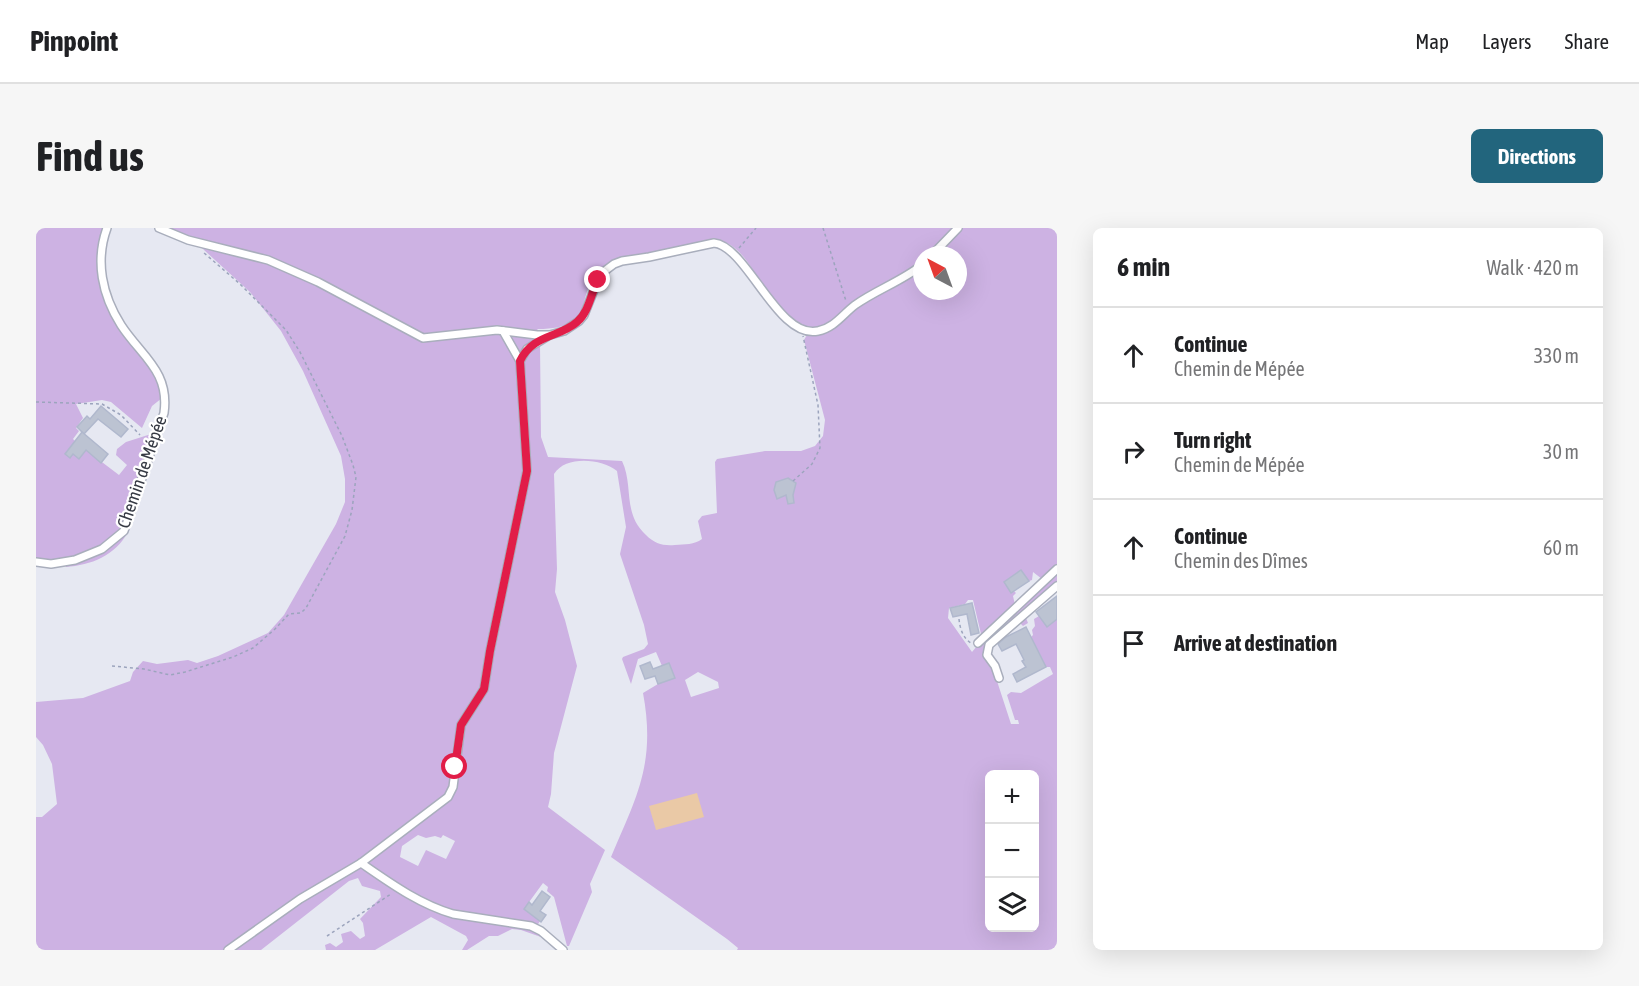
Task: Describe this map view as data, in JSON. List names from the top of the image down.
{
  "streets": {
    "street": ["Chemin de Mépée"]
  },
  "north": "top left",
  "page": {
    "header": "Pinpoint",
    "nav": ["Map", "Layers", "Share"],
    "buttons": "Directions",
    "title": "Find us",
    "heading": ["6 min", "Walk · 420 m"],
    "list": [
      ["Continue", "Chemin de Mépée", "330 m"],
      ["Turn right", "Chemin de Mépée", "30 m"],
      ["Continue", "Chemin des Dîmes", "60 m"],
      "Arrive at destination"
    ],
    "map_buttons": ["+", "−"]
  }
}
